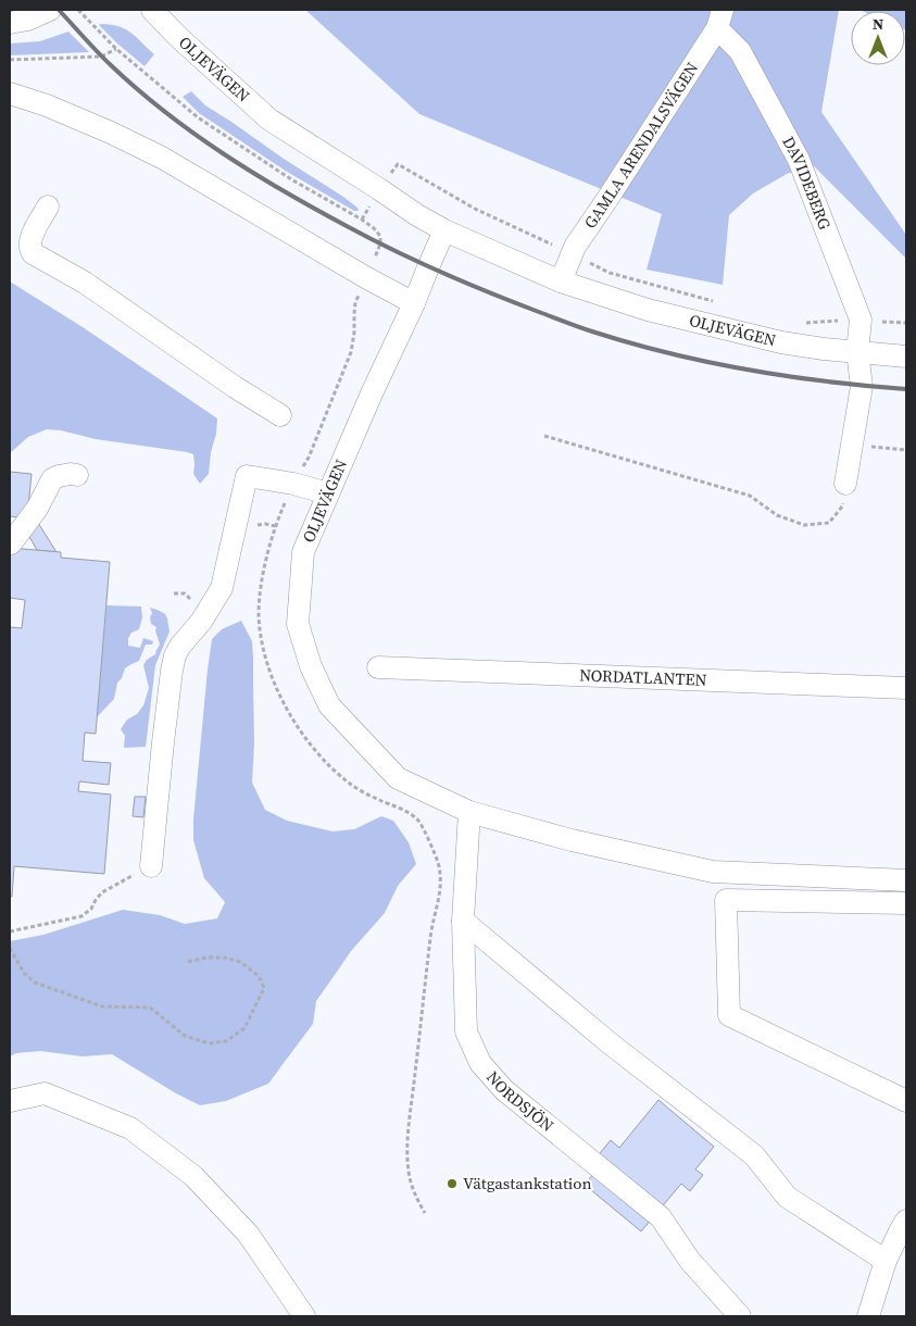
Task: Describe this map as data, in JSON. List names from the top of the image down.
{
  "streets": {
    "street": [
      "OLJEVÄGEN",
      "GAMLA ARENDALSVÄGEN",
      "DAVIDEBERG",
      "NORDATLANTEN",
      "NORDSJÖN"
    ]
  },
  "crossings": [
    ["OLJEVÄGEN", "GAMLA ARENDALSVÄGEN"],
    ["OLJEVÄGEN", "DAVIDEBERG"],
    ["OLJEVÄGEN", "NORDSJÖN"],
    ["GAMLA ARENDALSVÄGEN", "DAVIDEBERG"]
  ],
  "places": ["Vätgastankstation"],
  "north": "top"
}
